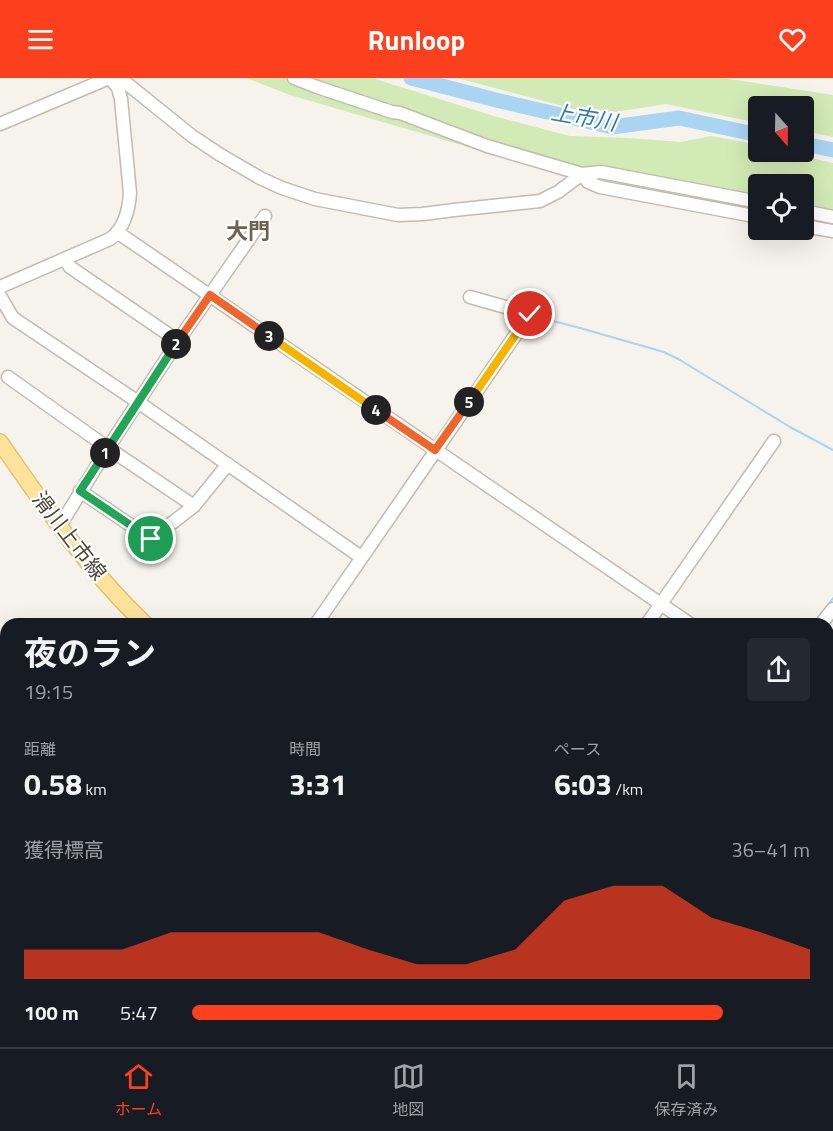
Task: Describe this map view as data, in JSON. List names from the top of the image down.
{
  "streets": {
    "main road": ["滑川上市線"]
  },
  "districts": ["大門"],
  "water": ["上市川"],
  "north": "bottom",
  "page": {
    "header": "Runloop",
    "pins": [
      "3",
      "2",
      "5",
      "4",
      "1"
    ],
    "heading": ["夜のラン", "19:15"],
    "stats": [
      ["距離", "0.58 km"],
      ["時間", "3:31"],
      ["ペース", "6:03 /km"]
    ],
    "chart": ["獲得標高", "36–41 m"],
    "list": [
      {
        "name": "100 m",
        "note": "5:47"
      }
    ],
    "tabs": ["ホーム", "地図", "保存済み"]
  }
}
